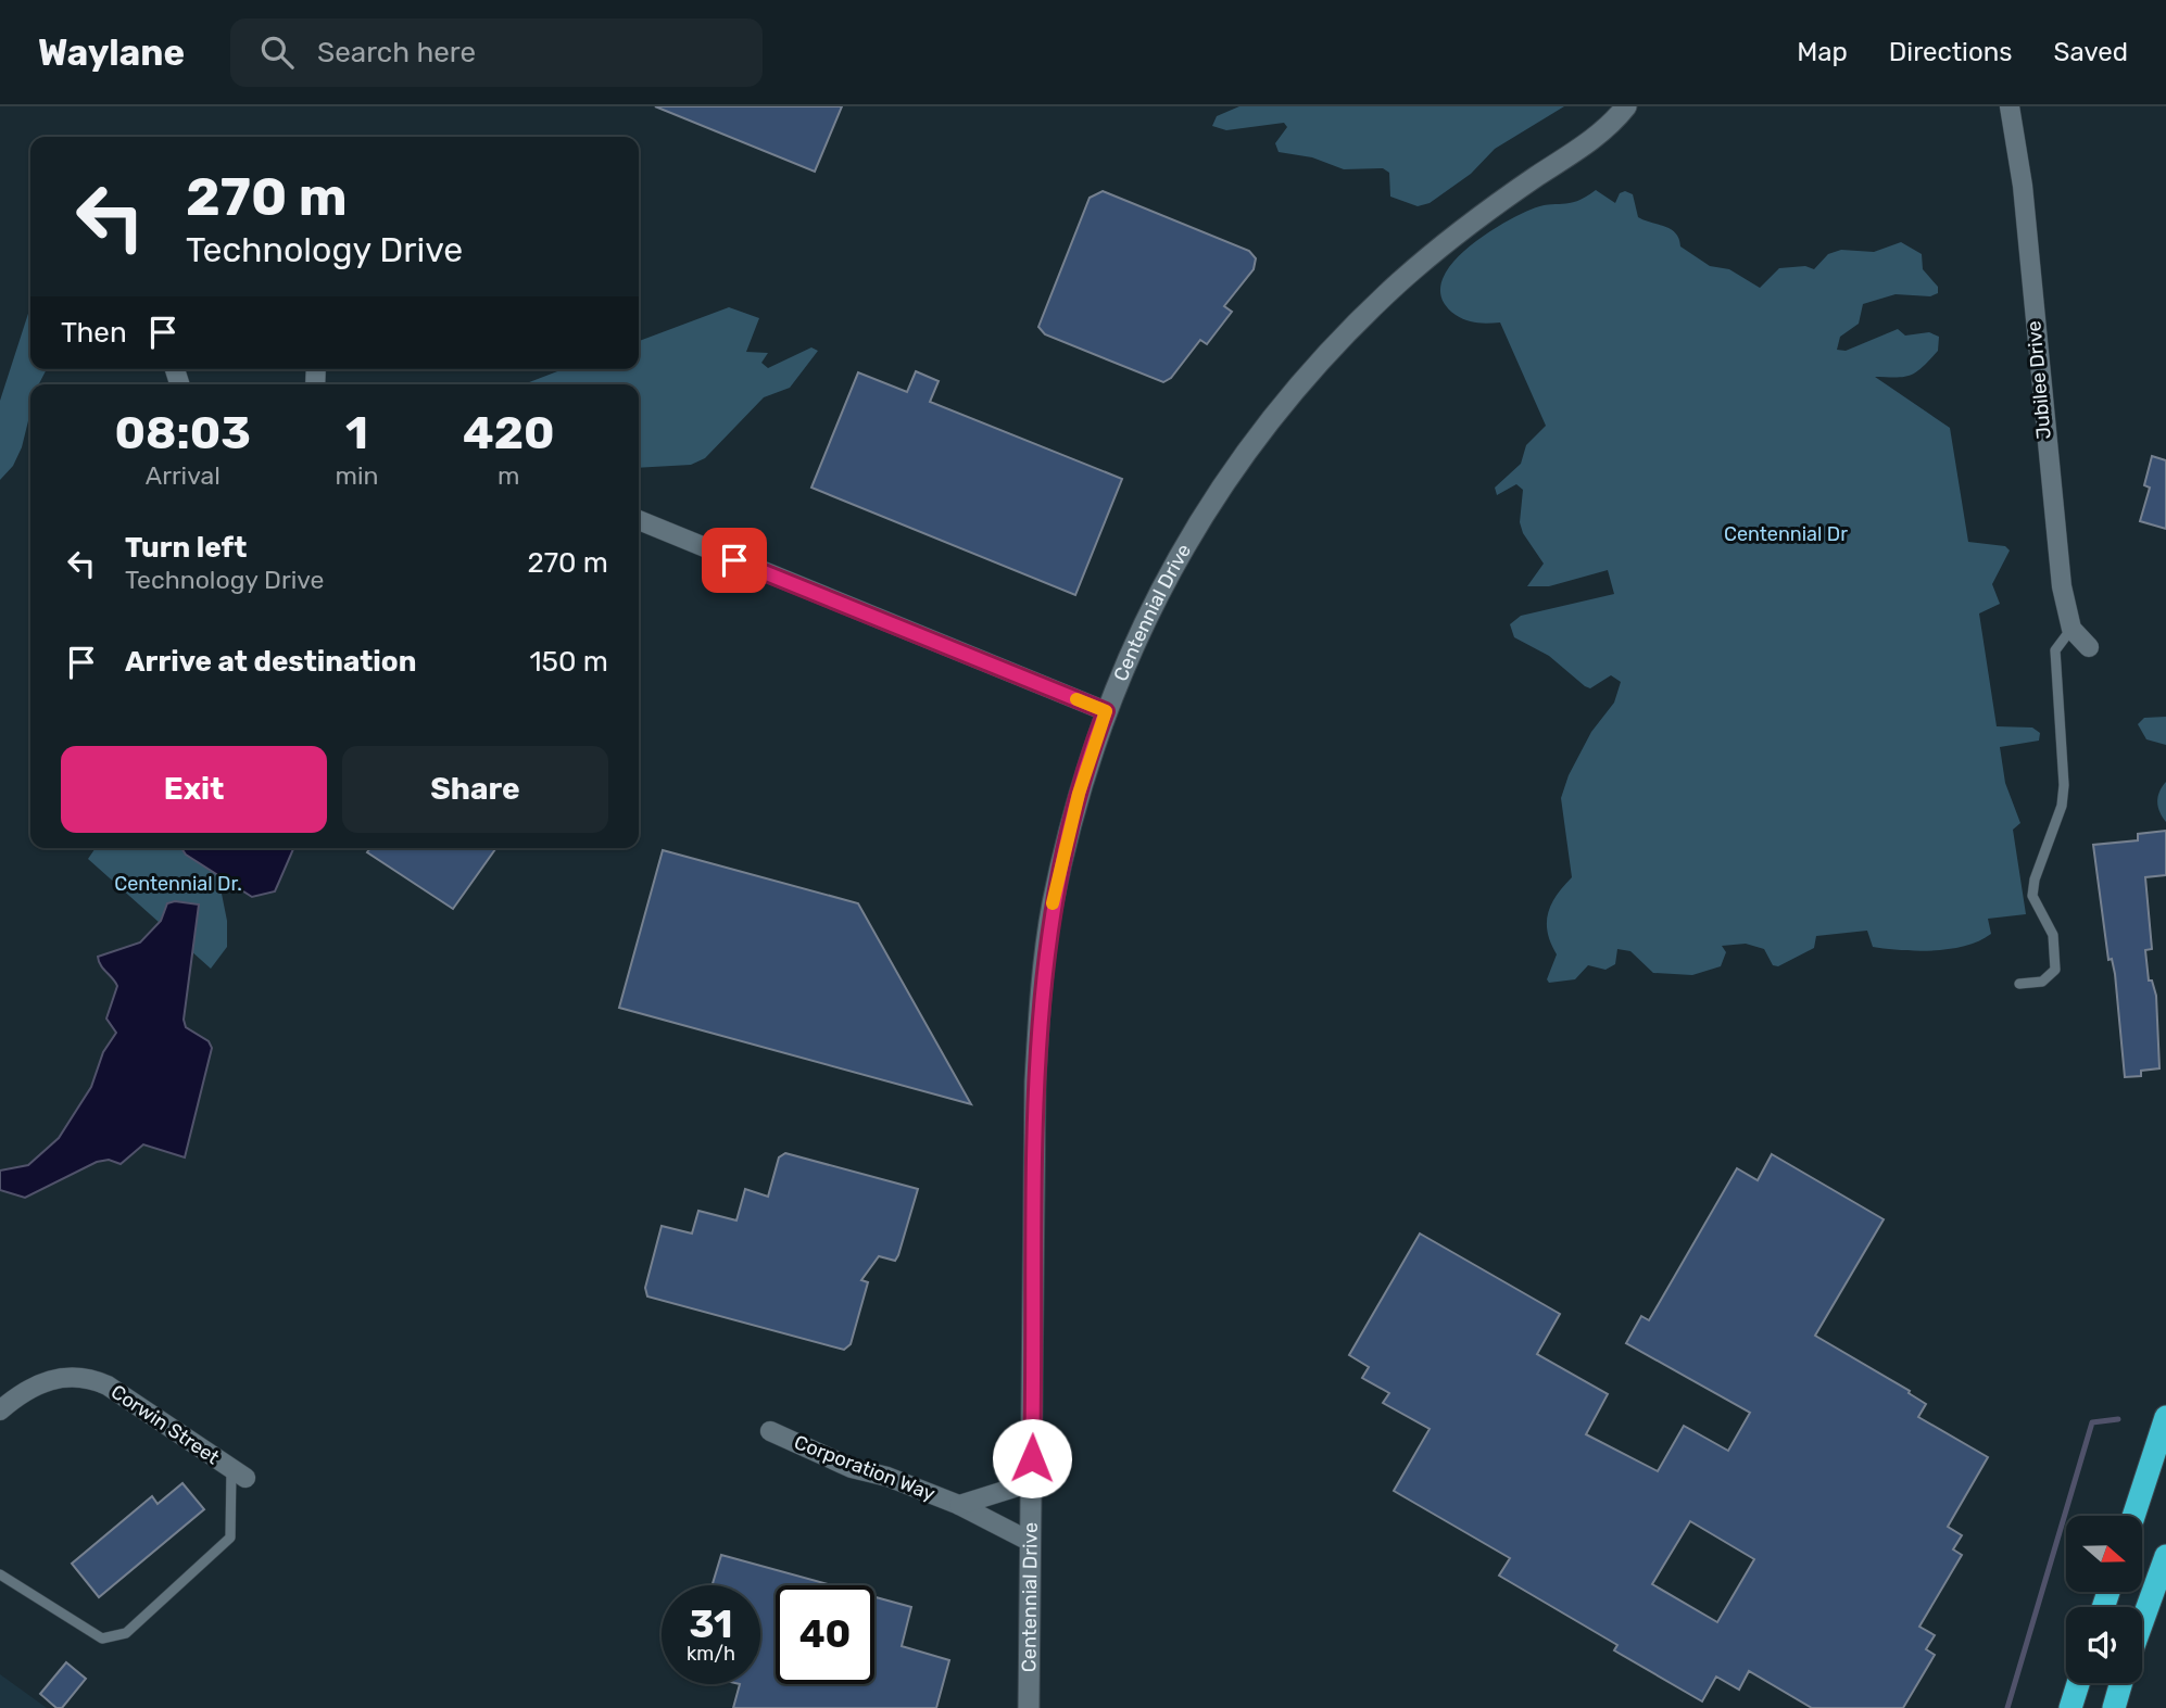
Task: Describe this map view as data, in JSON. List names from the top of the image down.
{
  "streets": {
    "street": [
      "Jubilee Drive",
      "Centennial Drive",
      "Corwin Street",
      "Corporation Way"
    ]
  },
  "crossings": [
    ["Centennial Drive", "Corporation Way"]
  ],
  "parks": ["Centennial Dr", "Centennial Dr."],
  "north": "right",
  "page": {
    "header": "Waylane",
    "search": "Search here",
    "nav": ["Map", "Directions", "Saved"],
    "turn": ["270 m", "Technology Drive"],
    "then": "Then",
    "eta": [
      "08:03",
      "Arrival",
      "1",
      "min",
      "420",
      "m"
    ],
    "list": [
      {
        "name": "Turn left",
        "note": "Technology Drive",
        "value": "270 m"
      },
      {
        "name": "Arrive at destination",
        "value": "150 m"
      }
    ],
    "buttons": ["Exit", "Share"],
    "speed": "31 km/h",
    "limit": "40"
  }
}
